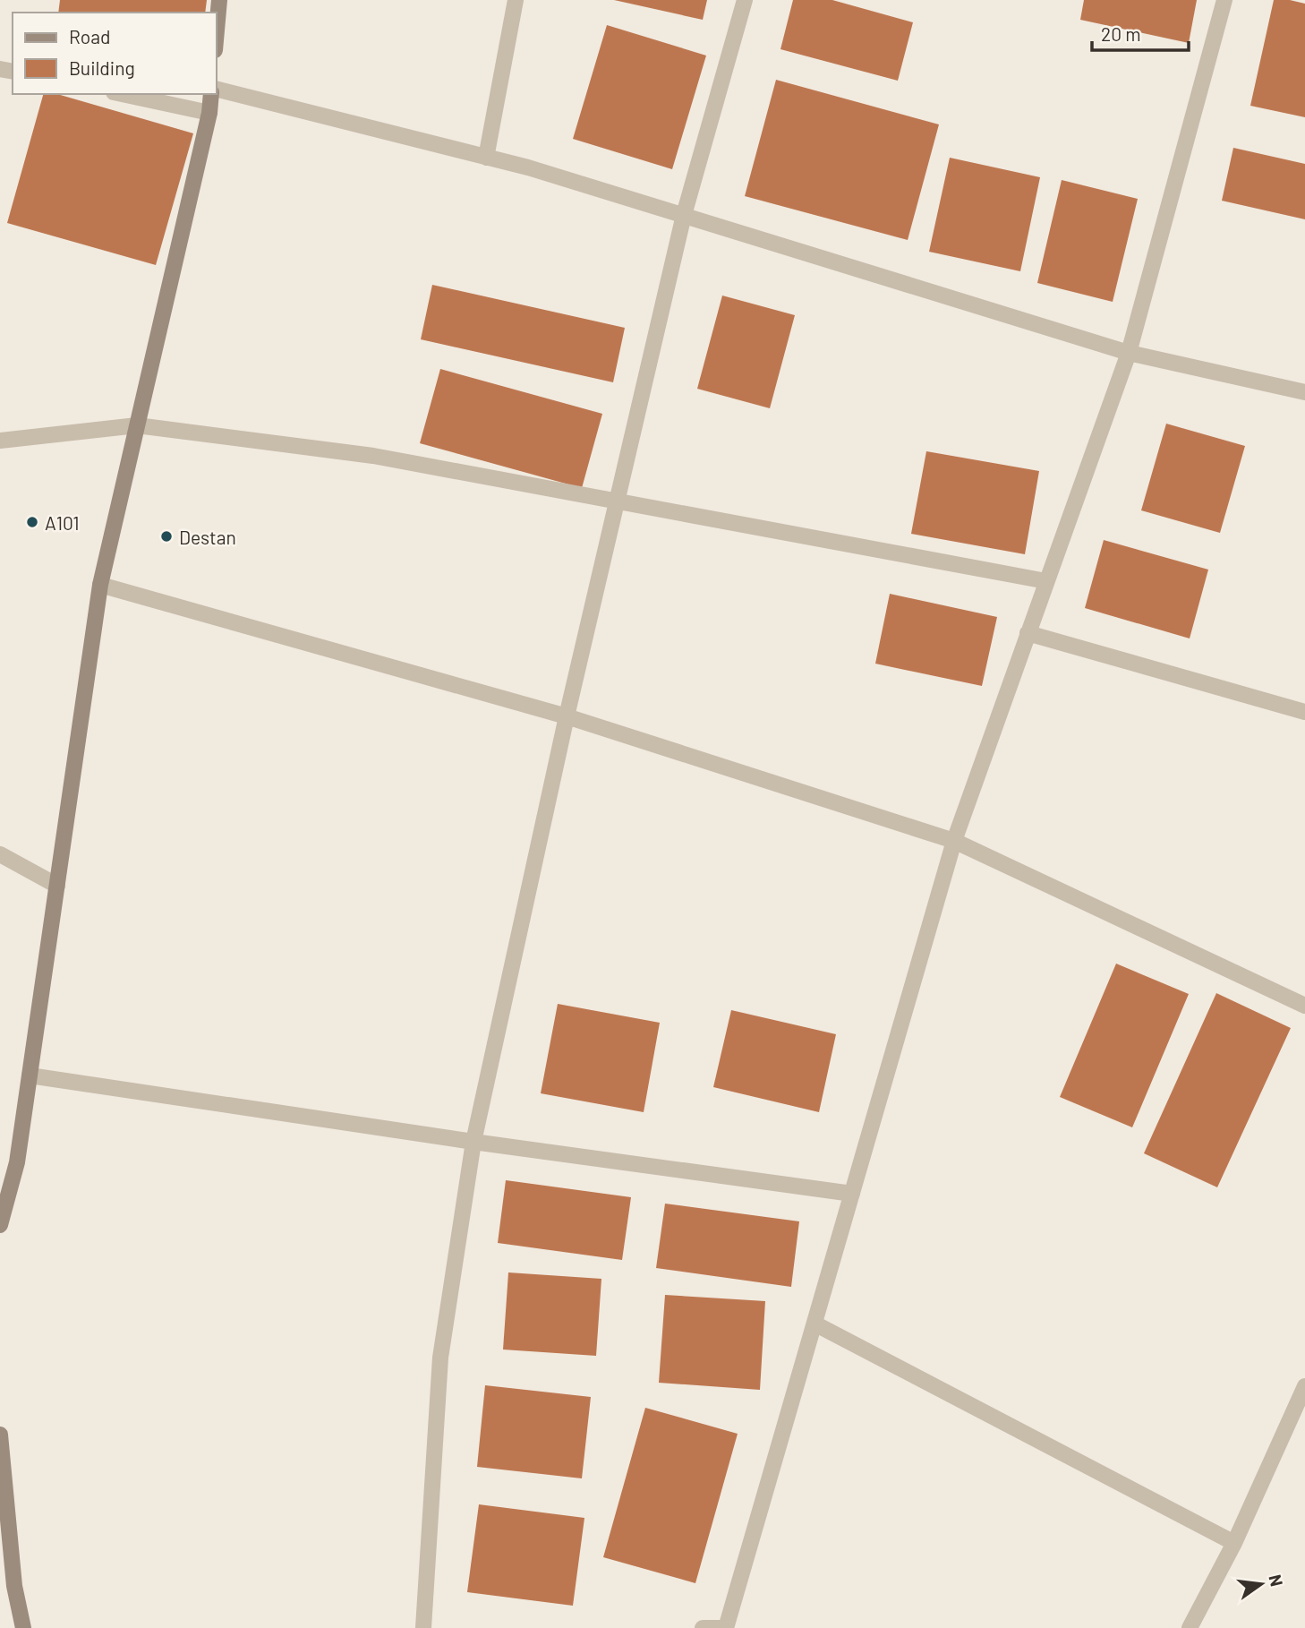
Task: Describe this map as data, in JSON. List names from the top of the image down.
{
  "places": ["A101", "Destan"],
  "legend": ["Road", "Building"],
  "scale_bar": "20 m",
  "north": "right"
}
